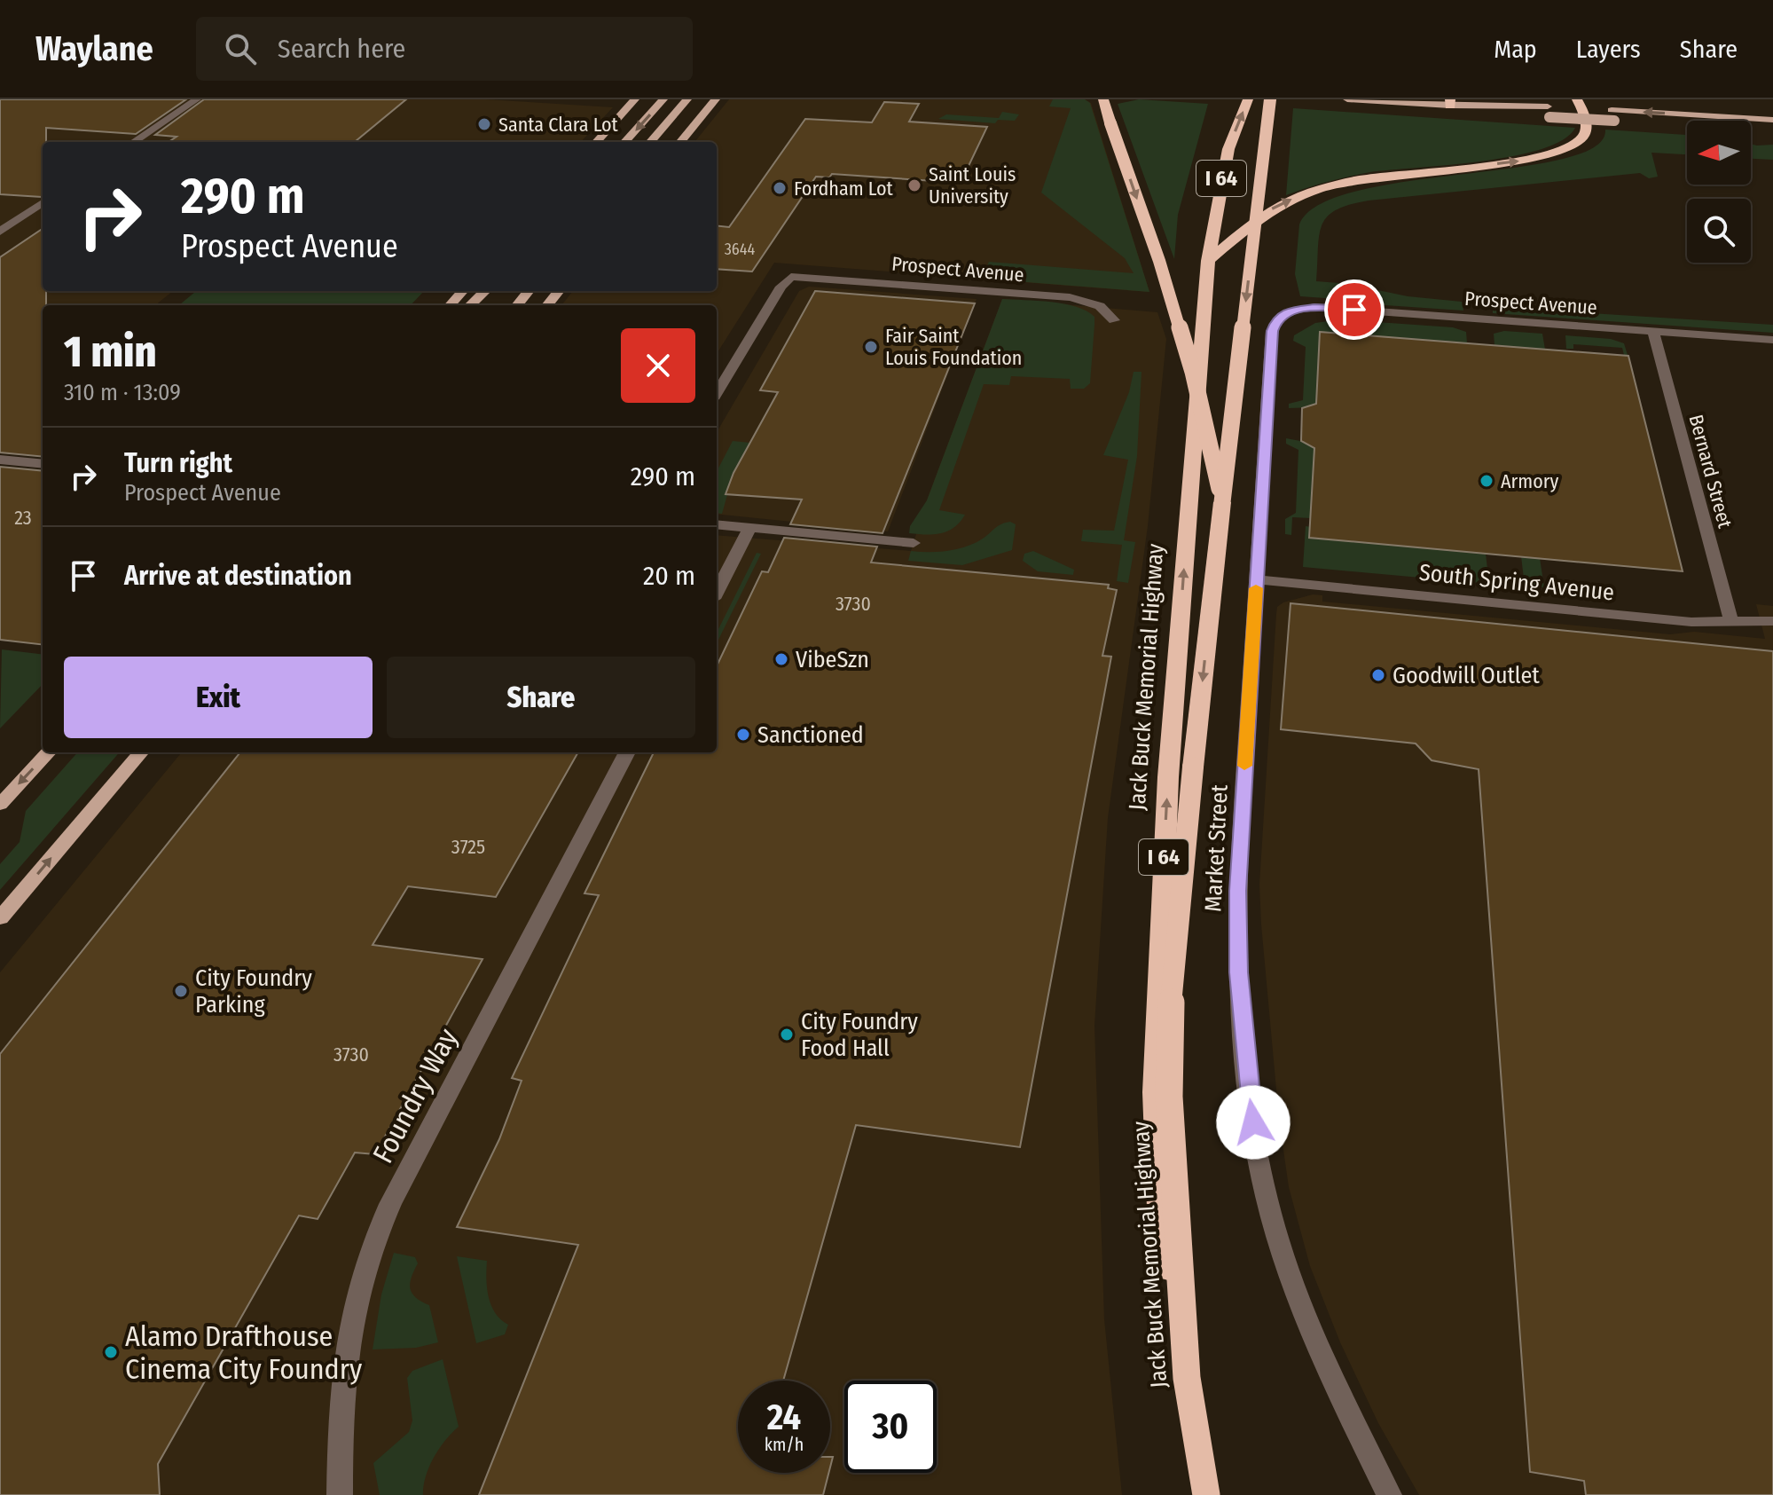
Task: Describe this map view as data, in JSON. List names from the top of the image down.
{
  "streets": {
    "highway": ["I 64", "Jack Buck Memorial Highway"],
    "street": [
      "Prospect Avenue",
      "Bernard Street",
      "South Spring Avenue",
      "Market Street",
      "Foundry Way"
    ]
  },
  "crossings": [
    ["Prospect Avenue", "Bernard Street"],
    ["Prospect Avenue", "Market Street"],
    ["Bernard Street", "South Spring Avenue"],
    ["South Spring Avenue", "Market Street"]
  ],
  "places": [
    "Santa Clara Lot",
    "Saint Louis University",
    "Fordham Lot",
    "Fair Saint Louis Foundation",
    "Armory",
    "VibeSzn",
    "Goodwill Outlet",
    "Sanctioned",
    "City Foundry Parking",
    "City Foundry Food Hall",
    "Alamo Drafthouse Cinema City Foundry"
  ],
  "house_numbers": [
    "3644",
    "23",
    "3730",
    "3725",
    "3730"
  ],
  "north": "left",
  "page": {
    "header": "Waylane",
    "search": "Search here",
    "nav": ["Map", "Layers", "Share"],
    "turn": ["290 m", "Prospect Avenue"],
    "heading": ["1 min", "310 m · 13:09"],
    "list": [
      {
        "name": "Turn right",
        "note": "Prospect Avenue",
        "value": "290 m"
      },
      {
        "name": "Arrive at destination",
        "value": "20 m"
      }
    ],
    "buttons": ["Exit", "Share"],
    "speed": "24 km/h",
    "limit": "30"
  }
}
